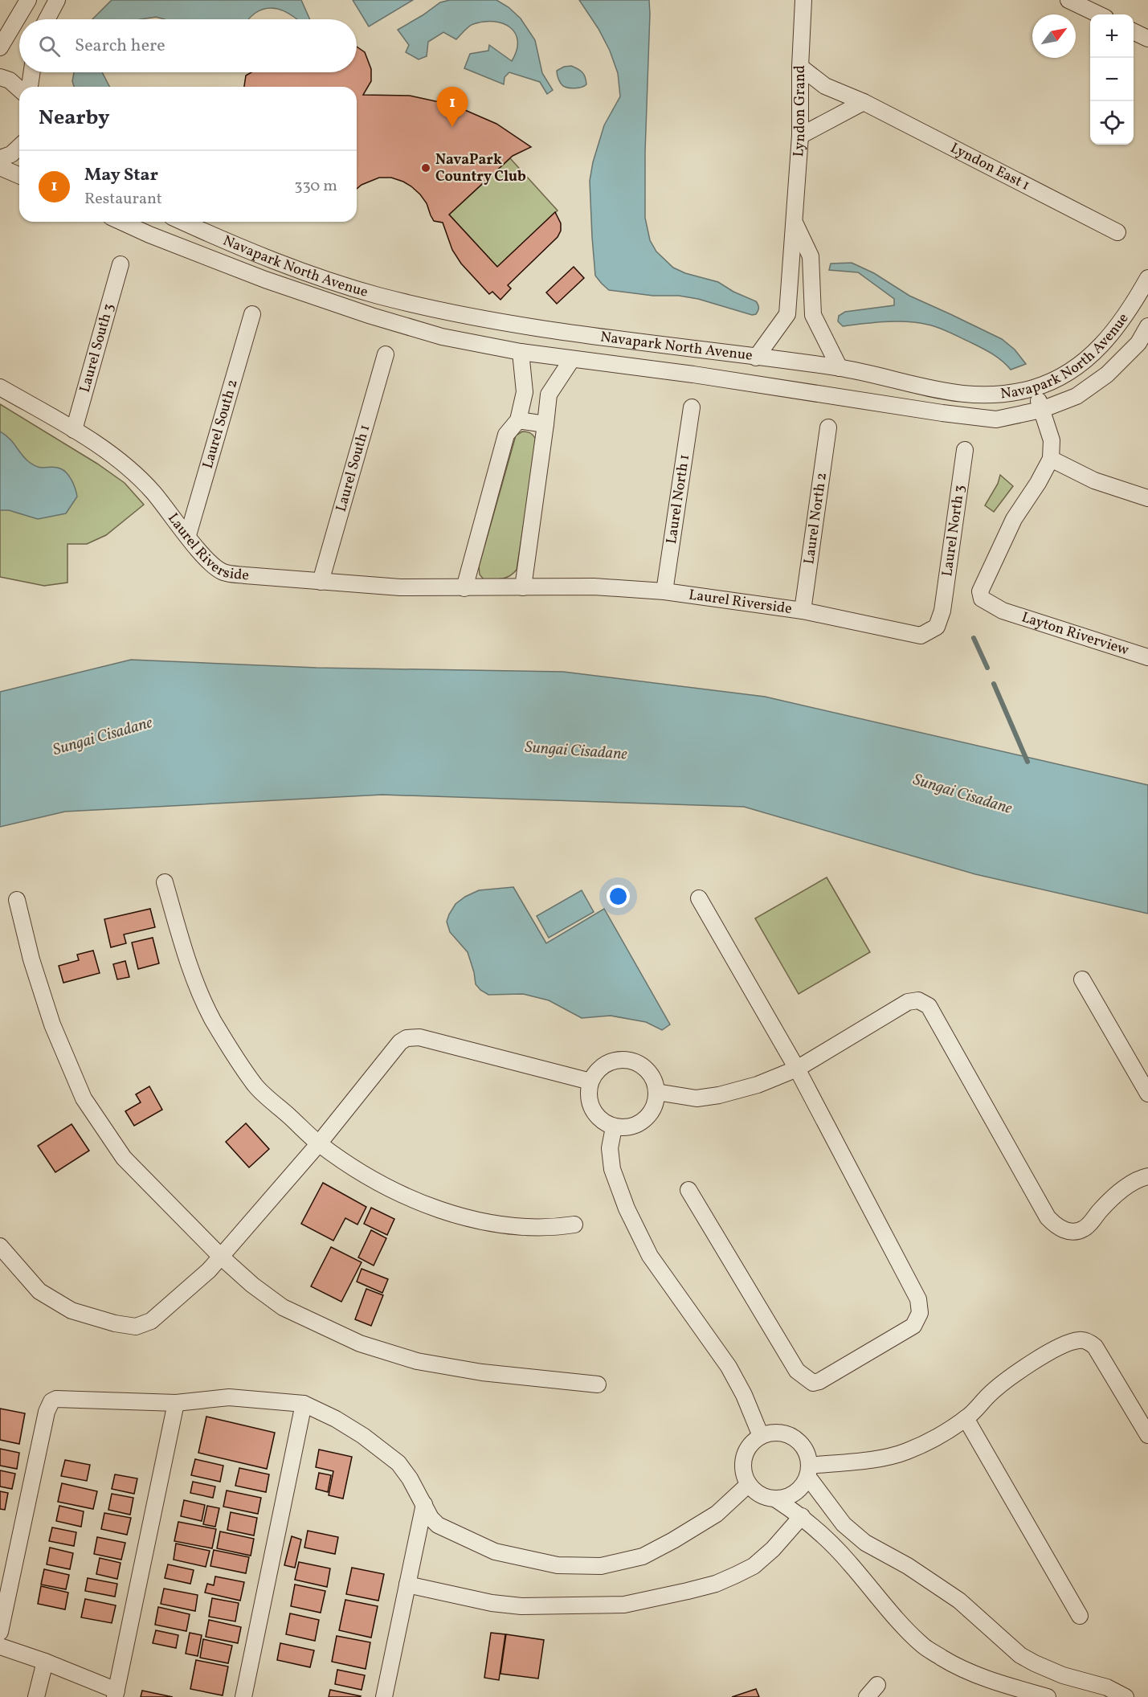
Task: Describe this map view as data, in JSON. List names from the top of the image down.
{
  "streets": {
    "street": [
      "Lyndon Grand",
      "Lyndon East 1",
      "Navapark North Avenue",
      "Laurel South 3",
      "Laurel South 2",
      "Laurel South 1",
      "Laurel North 1",
      "Laurel North 2",
      "Laurel North 3",
      "Laurel Riverside",
      "Layton Riverview"
    ]
  },
  "crossings": [
    ["Lyndon Grand", "Lyndon East 1"],
    ["Lyndon Grand", "Navapark North Avenue"],
    ["Laurel South 3", "Laurel Riverside"],
    ["Laurel South 2", "Laurel Riverside"],
    ["Laurel South 1", "Laurel Riverside"],
    ["Laurel North 1", "Laurel Riverside"],
    ["Laurel North 2", "Laurel Riverside"],
    ["Laurel North 3", "Laurel Riverside"]
  ],
  "water": ["Sungai Cisadane"],
  "places": ["NavaPark Country Club"],
  "north": "top right",
  "page": {
    "map_buttons": ["+", "−"],
    "search": "Search here",
    "pins": "1",
    "heading": "Nearby",
    "list": [
      {
        "mark": "1",
        "name": "May Star",
        "note": "Restaurant",
        "value": "330 m"
      }
    ]
  }
}
